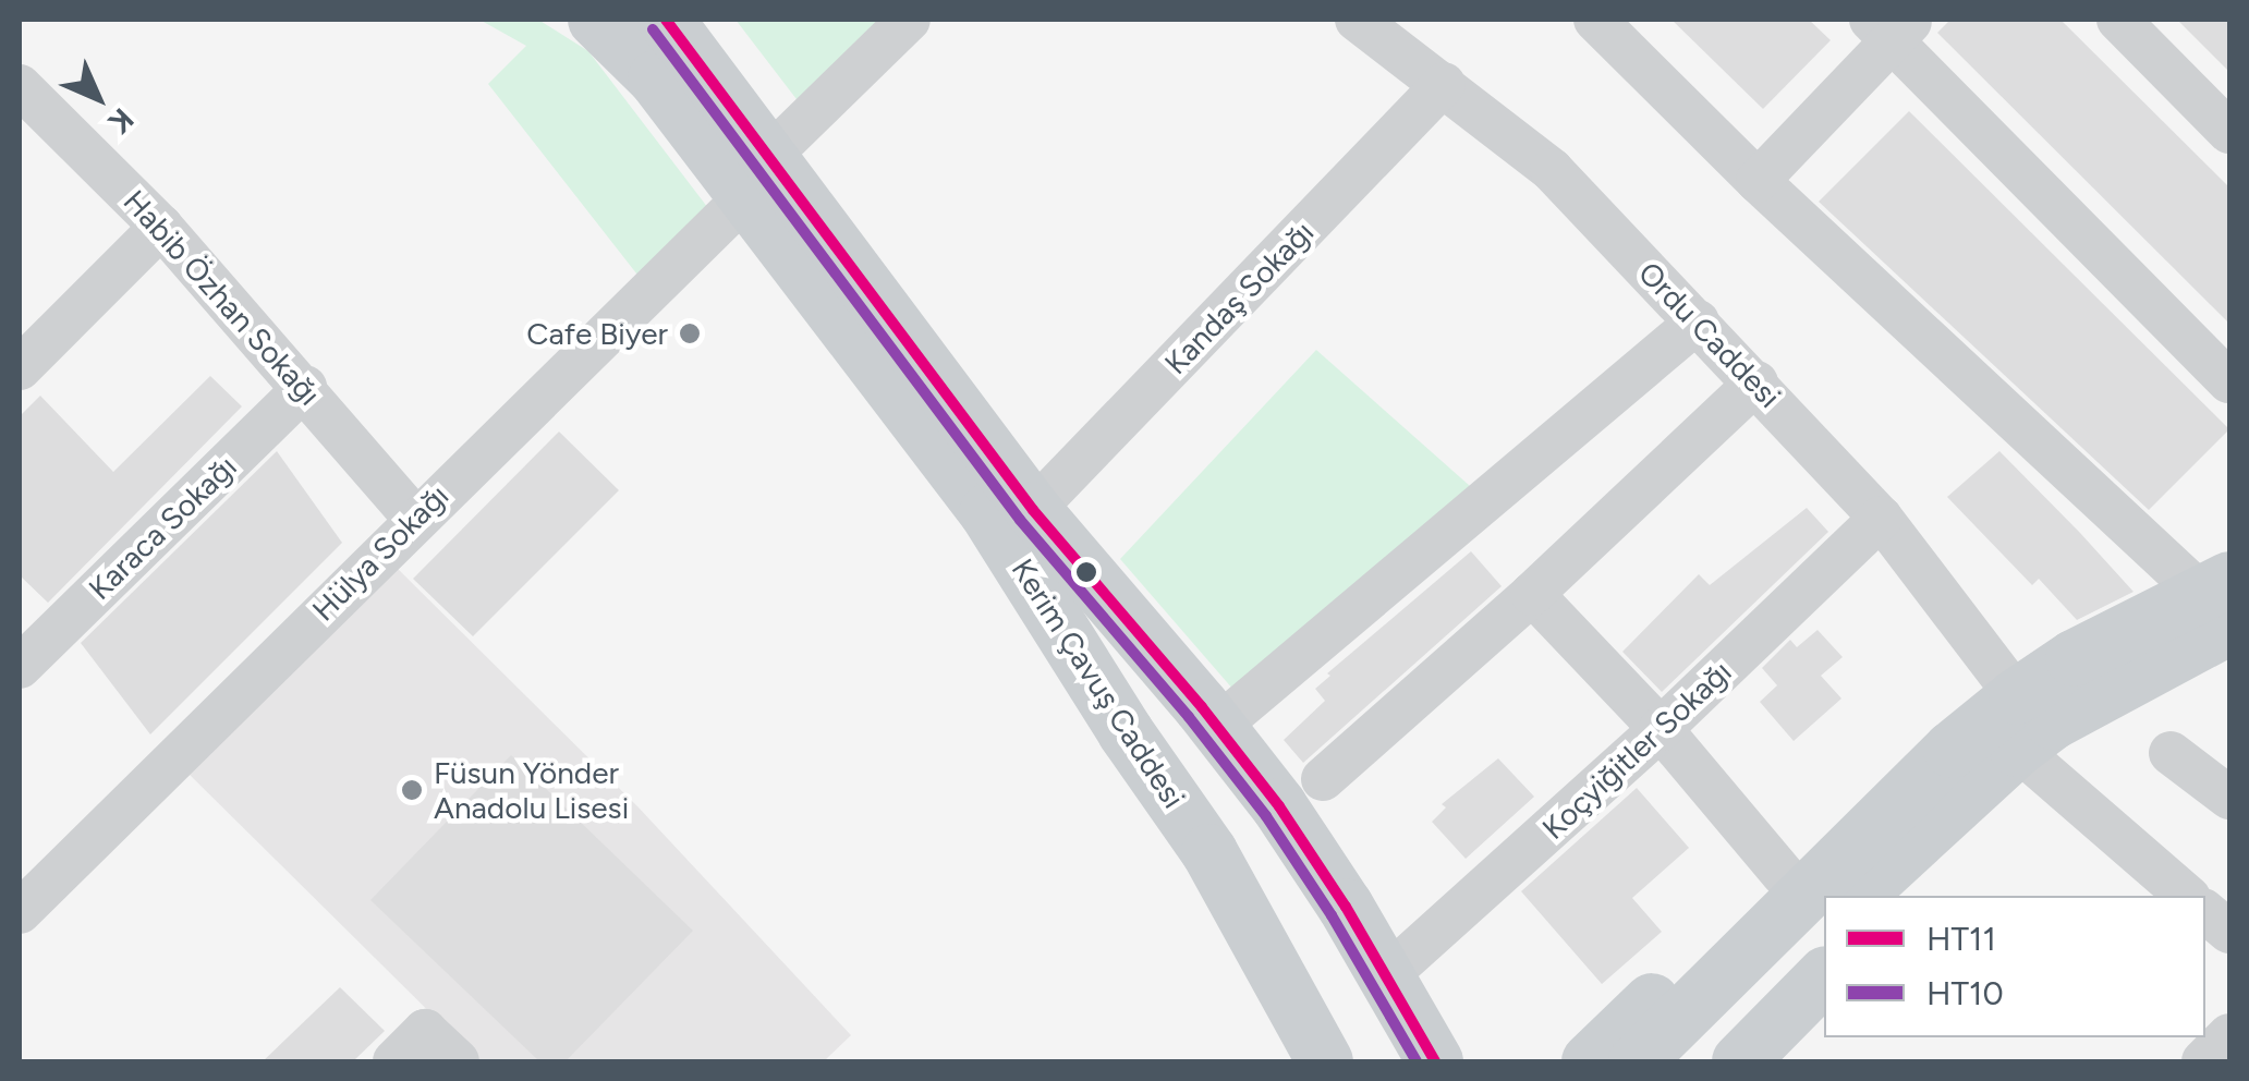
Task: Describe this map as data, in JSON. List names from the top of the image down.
{
  "streets": {
    "main road": ["Kerim Çavuş Caddesi"],
    "street": [
      "Habib Özhan Sokağı",
      "Kandaş Sokağı",
      "Ordu Caddesi",
      "Karaca Sokağı",
      "Hülya Sokağı",
      "Koçyiğitler Sokağı"
    ]
  },
  "crossings": [
    ["Habib Özhan Sokağı", "Karaca Sokağı"],
    ["Habib Özhan Sokağı", "Hülya Sokağı"],
    ["Kandaş Sokağı", "Ordu Caddesi"],
    ["Kandaş Sokağı", "Kerim Çavuş Caddesi"],
    ["Ordu Caddesi", "Koçyiğitler Sokağı"],
    ["Hülya Sokağı", "Kerim Çavuş Caddesi"],
    ["Kerim Çavuş Caddesi", "Koçyiğitler Sokağı"]
  ],
  "places": ["Cafe Biyer", "Füsun Yönder Anadolu Lisesi"],
  "lines": ["transit line HT11", "transit line HT10"],
  "legend": ["HT11", "HT10"],
  "north": "bottom right"
}
